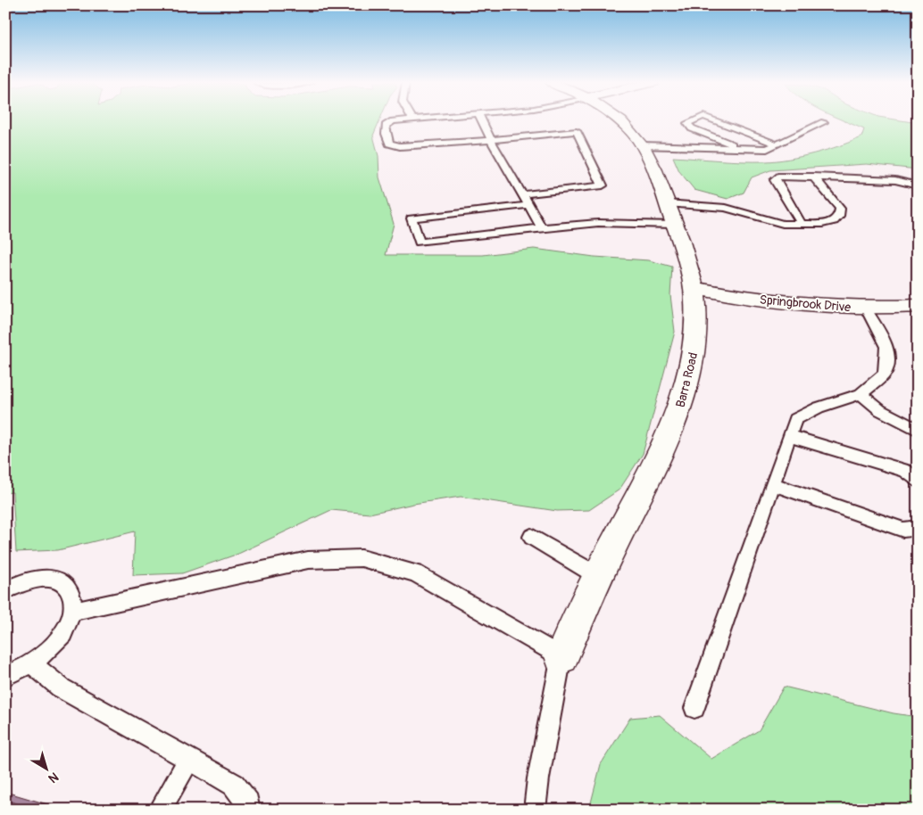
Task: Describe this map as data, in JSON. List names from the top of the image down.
{
  "streets": {
    "street": ["Springbrook Drive", "Barra Road"]
  },
  "crossings": [
    ["Springbrook Drive", "Barra Road"]
  ],
  "north": "bottom right"
}
